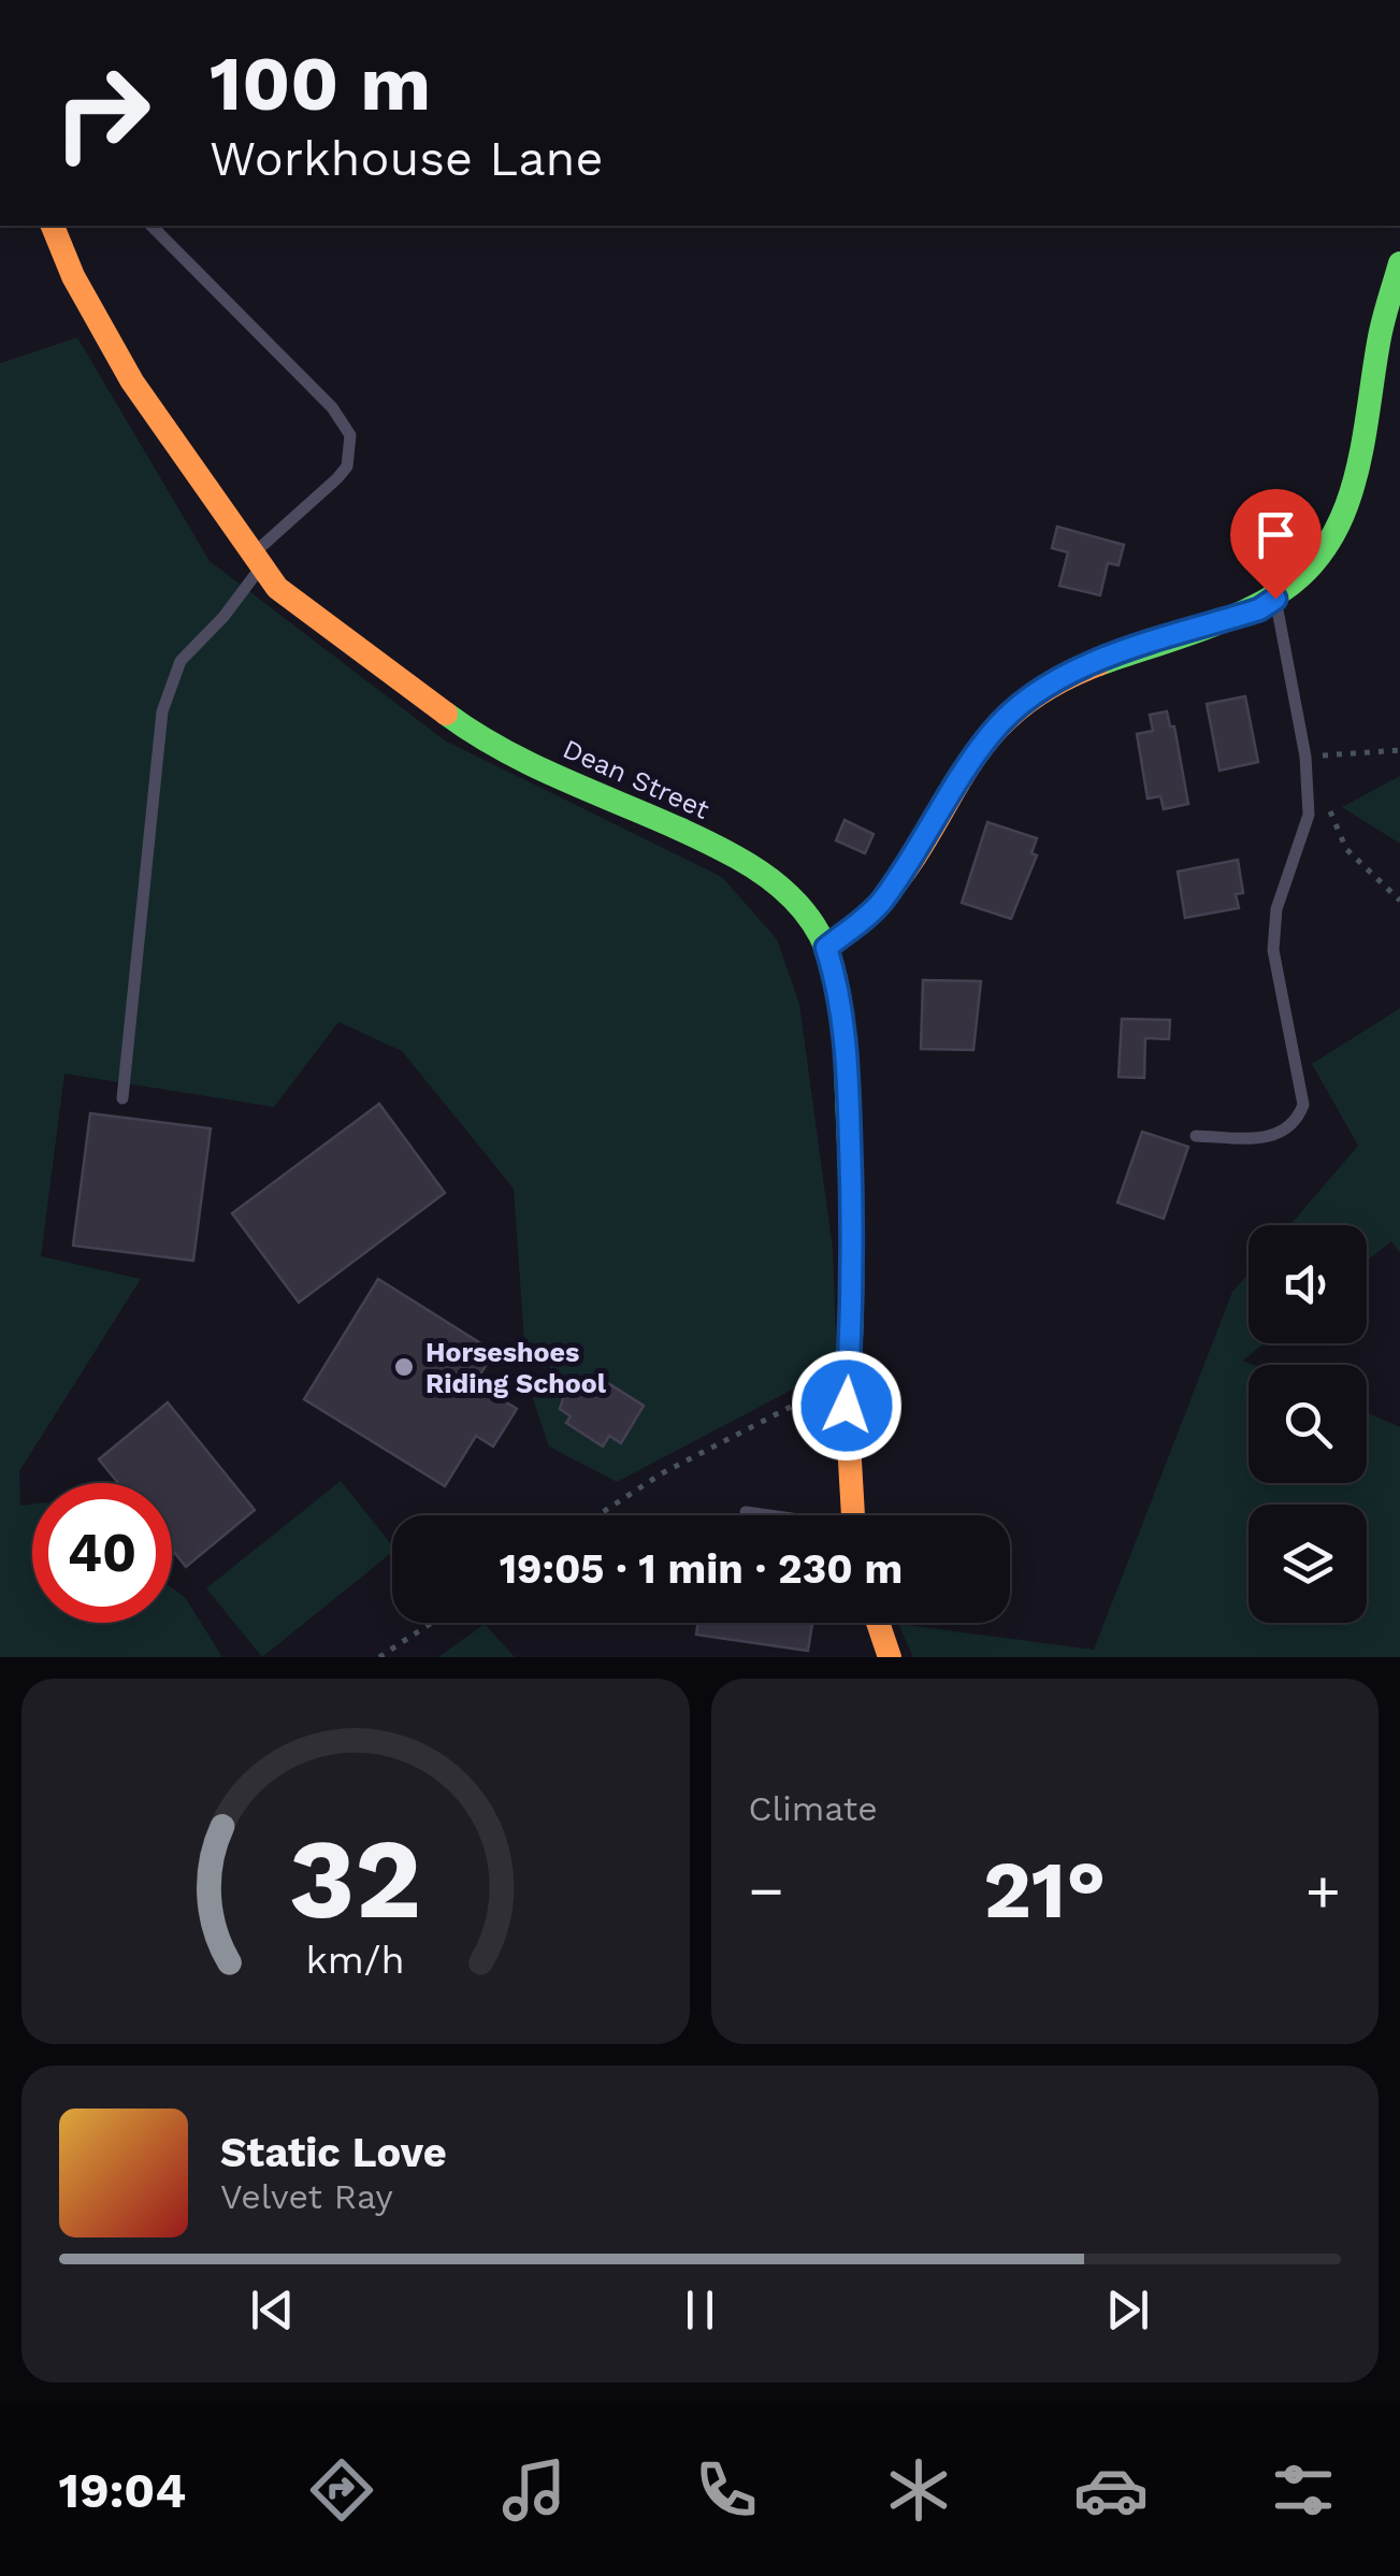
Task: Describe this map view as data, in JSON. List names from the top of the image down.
{
  "streets": {
    "street": ["Dean Street"]
  },
  "places": ["Horseshoes Riding School"],
  "page": {
    "turn": ["100 m", "Workhouse Lane"],
    "limit": "40",
    "trip": "19:05 · 1 min · 230 m",
    "tile": "Climate",
    "heat": ["−", "21°", "+"],
    "song": ["Static Love", "Velvet Ray"],
    "tabs": "19:04",
    "gauge": ["32", "km/h"]
  }
}
